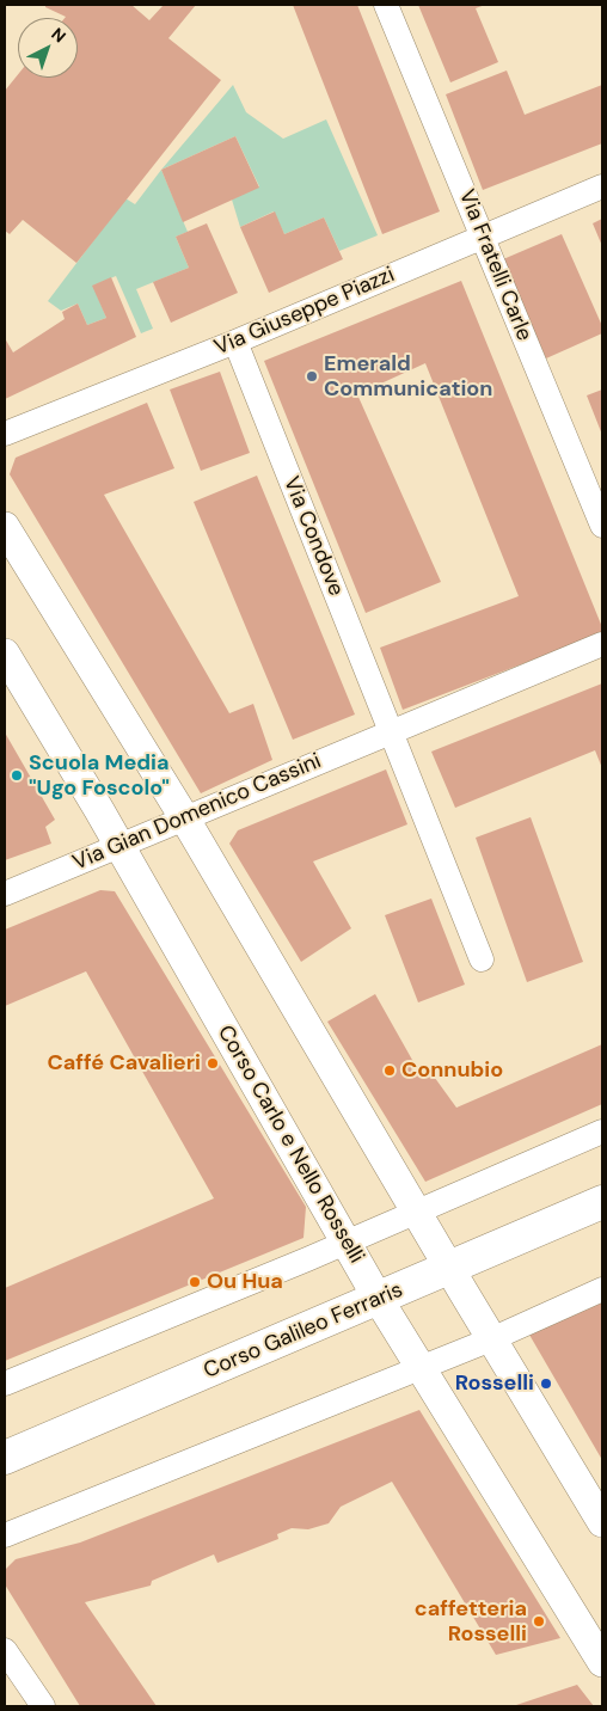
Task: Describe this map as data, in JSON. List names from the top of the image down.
{
  "streets": {
    "main road": ["Corso Galileo Ferraris"],
    "street": [
      "Via Fratelli Carle",
      "Via Giuseppe Piazzi",
      "Via Condove",
      "Via Gian Domenico Cassini",
      "Corso Carlo e Nello Rosselli"
    ]
  },
  "crossings": [
    ["Via Fratelli Carle", "Via Giuseppe Piazzi"],
    ["Via Giuseppe Piazzi", "Via Condove"],
    ["Via Condove", "Via Gian Domenico Cassini"],
    ["Via Gian Domenico Cassini", "Corso Carlo e Nello Rosselli"],
    ["Corso Carlo e Nello Rosselli", "Corso Galileo Ferraris"]
  ],
  "places": [
    "Emerald Communication",
    "Scuola Media \"Ugo Foscolo\"",
    "Caffé Cavalieri",
    "Connubio",
    "Ou Hua",
    "Rosselli",
    "caffetteria Rosselli"
  ],
  "north": "top right"
}
